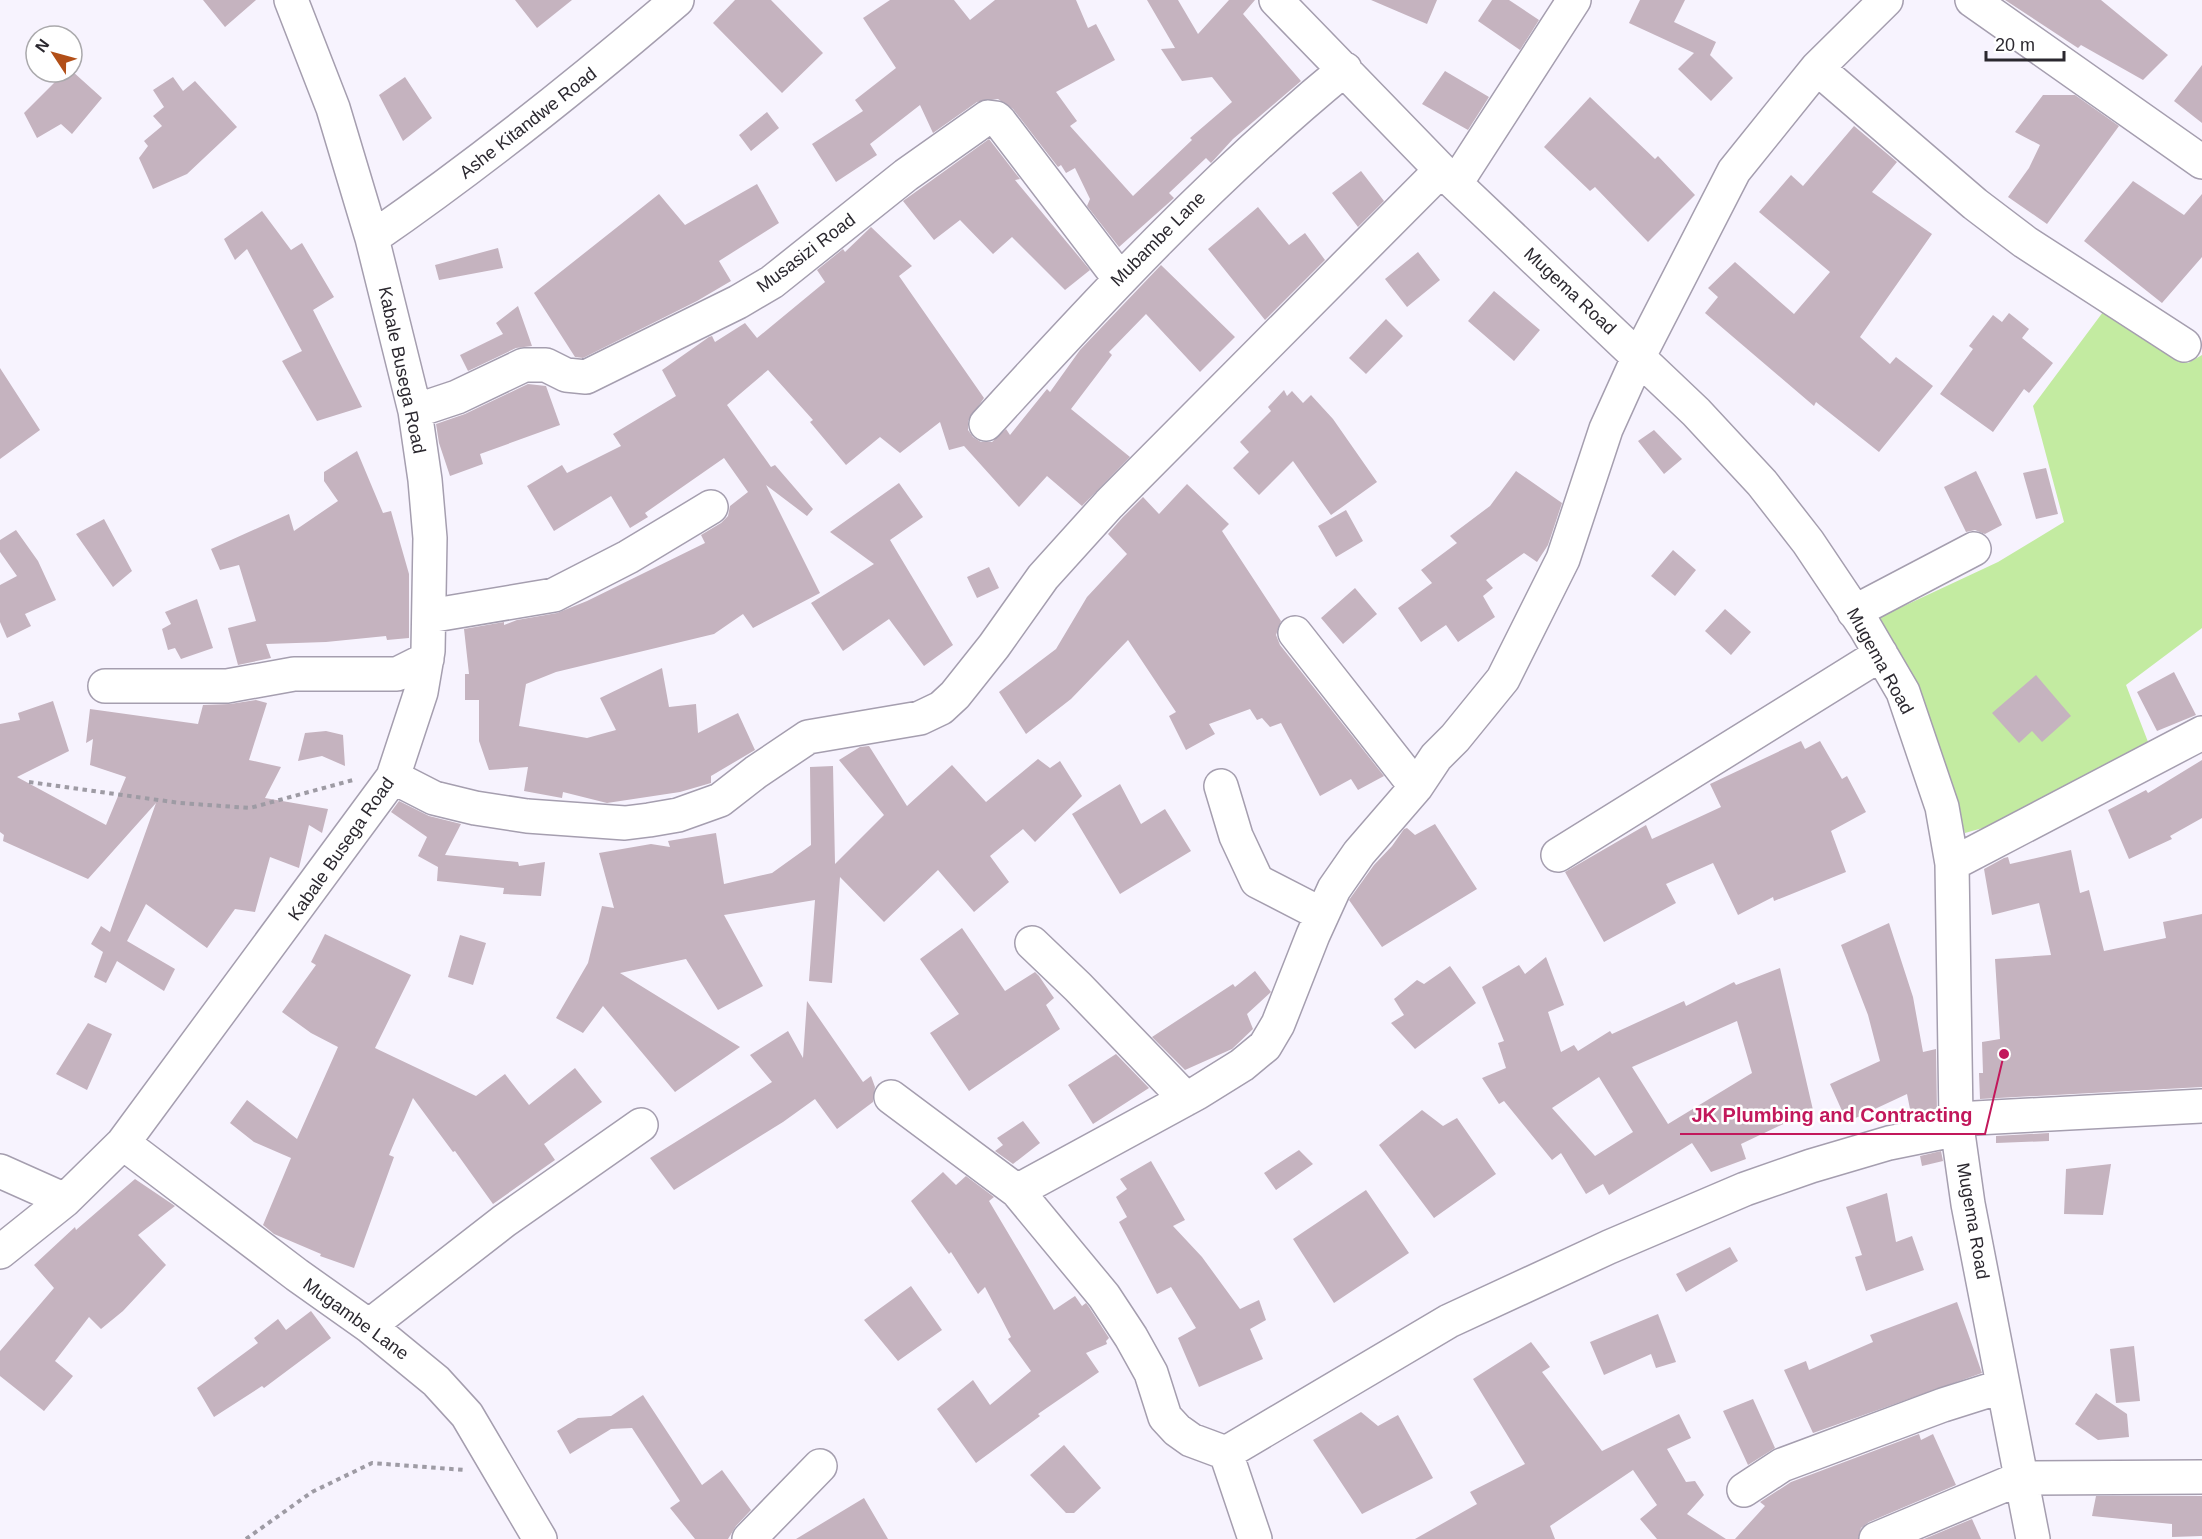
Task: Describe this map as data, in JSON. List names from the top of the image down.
{
  "streets": {
    "street": [
      "Ashe Kitandwe Road",
      "Mubambe Lane",
      "Musasizi Road",
      "Mugema Road",
      "Kabale Busega Road",
      "Mugambe Lane"
    ]
  },
  "crossings": [
    ["Ashe Kitandwe Road", "Kabale Busega Road"],
    ["Mubambe Lane", "Musasizi Road"],
    ["Mubambe Lane", "Mugema Road"],
    ["Musasizi Road", "Kabale Busega Road"],
    ["Kabale Busega Road", "Mugambe Lane"]
  ],
  "places": ["JK Plumbing and Contracting"],
  "scale_bar": "20 m",
  "north": "top left"
}
